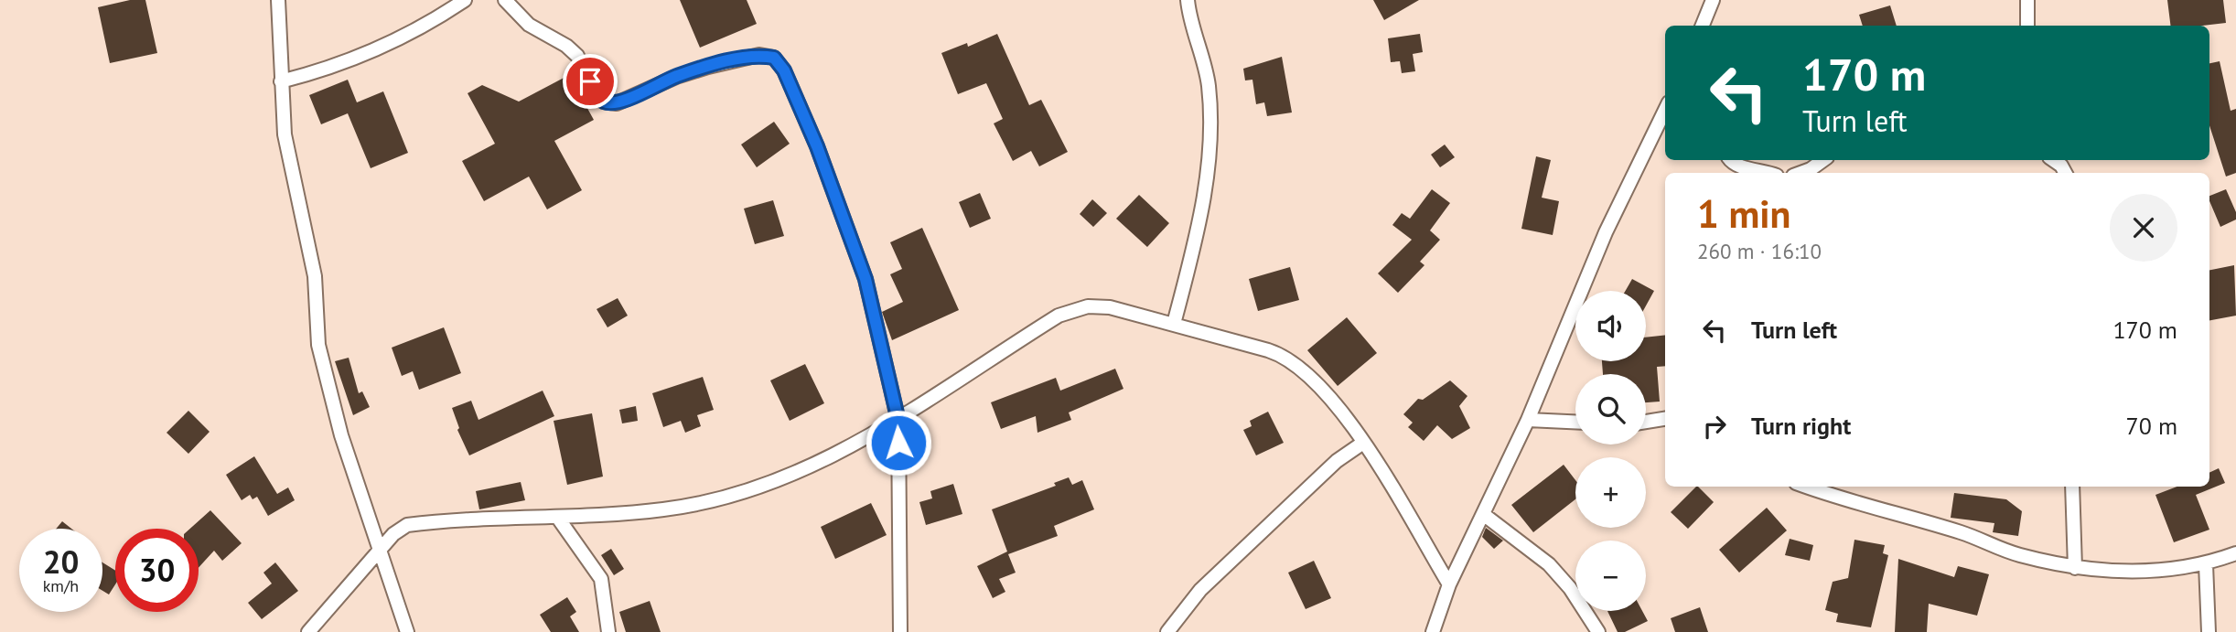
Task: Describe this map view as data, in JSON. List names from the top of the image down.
{
  "page": {
    "turn": ["170 m", "Turn left"],
    "heading": ["1 min", "260 m · 16:10"],
    "list": [
      {
        "name": "Turn left",
        "value": "170 m"
      },
      {
        "name": "Turn right",
        "value": "70 m"
      }
    ],
    "map_buttons": ["+", "−"],
    "speed": "20 km/h",
    "limit": "30"
  }
}
